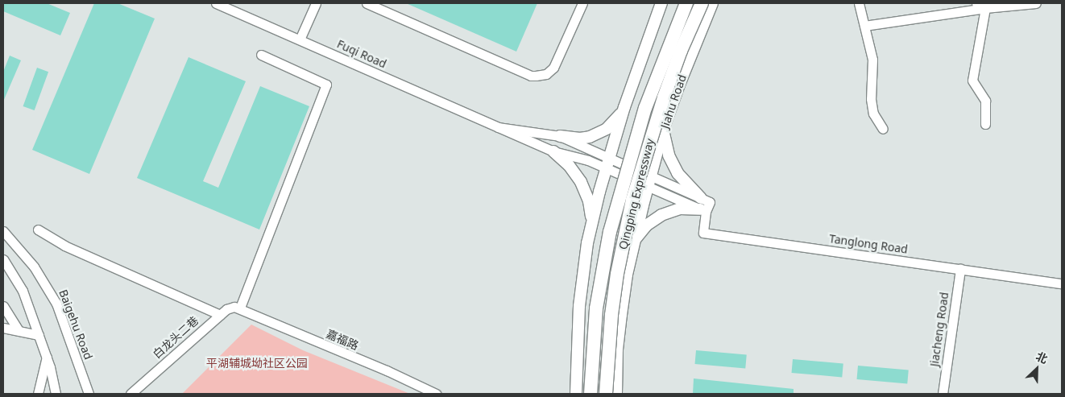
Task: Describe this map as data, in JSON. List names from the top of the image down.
{
  "streets": {
    "highway": ["Qingping Expressway"],
    "main road": ["Jiahu Road"],
    "street": [
      "Fuqi Road",
      "Tanglong Road",
      "Baigehu Road",
      "Jiacheng Road",
      "白龙头二巷",
      "嘉福路"
    ]
  },
  "crossings": [
    ["Tanglong Road", "Jiacheng Road"],
    ["白龙头二巷", "嘉福路"]
  ],
  "parks": ["平湖辅城坳社区公园"],
  "north": "top right"
}
